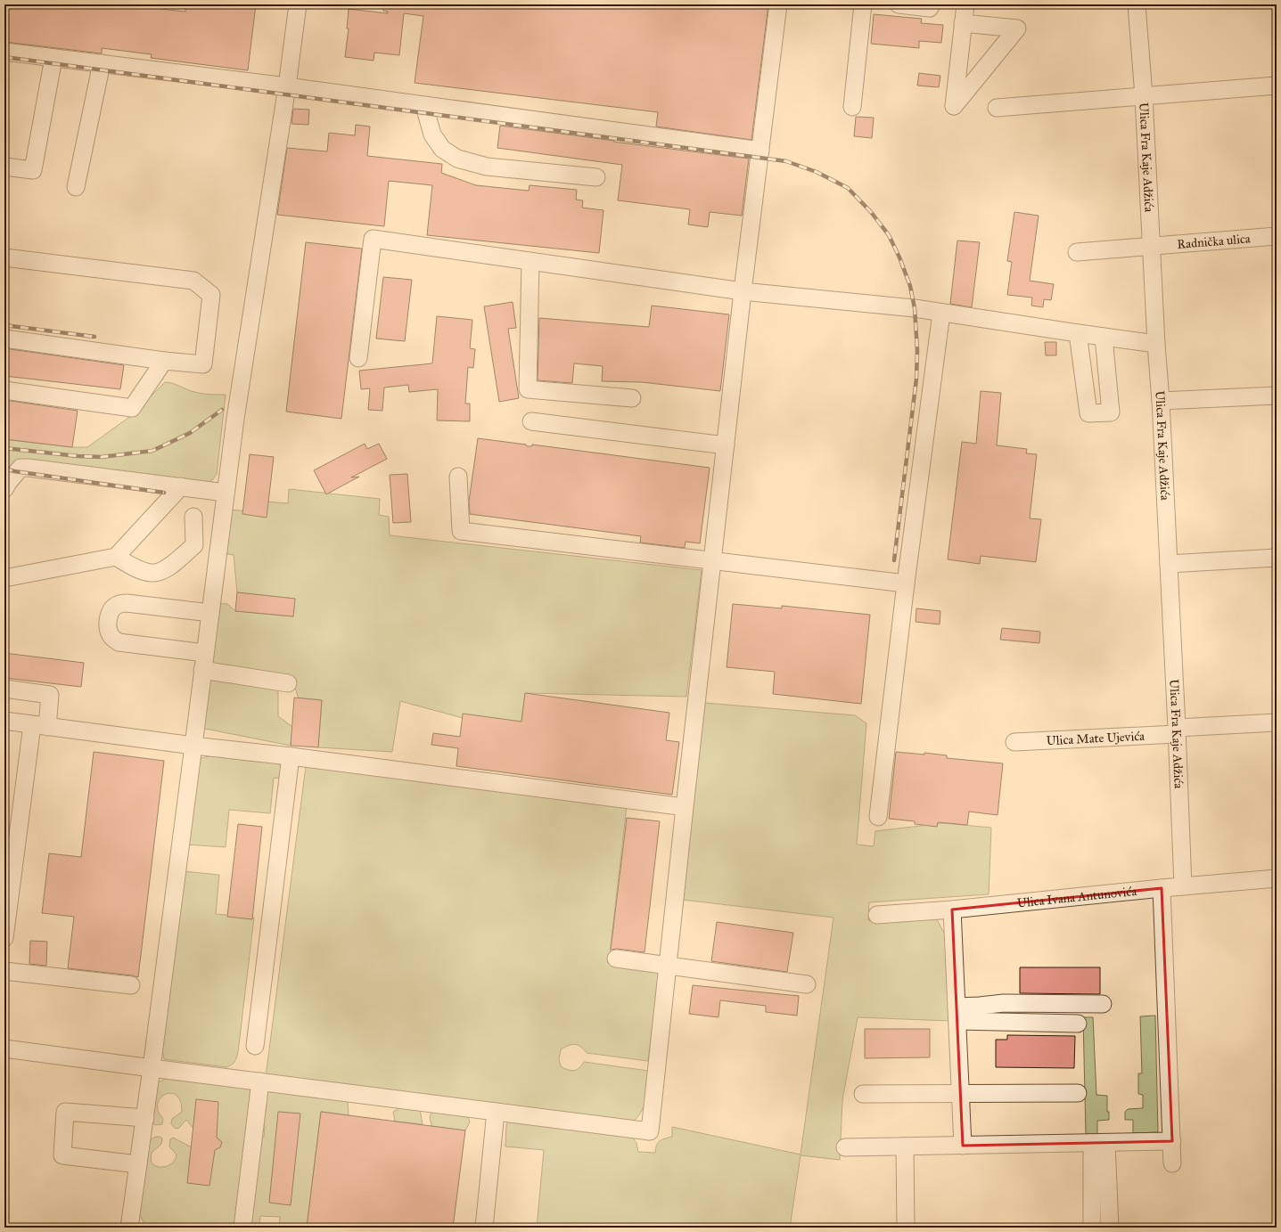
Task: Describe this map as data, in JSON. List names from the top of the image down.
{
  "streets": {
    "street": [
      "Ulica Fra Kaje Adžića",
      "Radnička ulica",
      "Ulica Mate Ujevića",
      "Ulica Ivana Antunovića"
    ]
  },
  "crossings": [
    ["Ulica Fra Kaje Adžića", "Radnička ulica"],
    ["Ulica Fra Kaje Adžića", "Ulica Mate Ujevića"],
    ["Ulica Fra Kaje Adžića", "Ulica Ivana Antunovića"]
  ]
}
